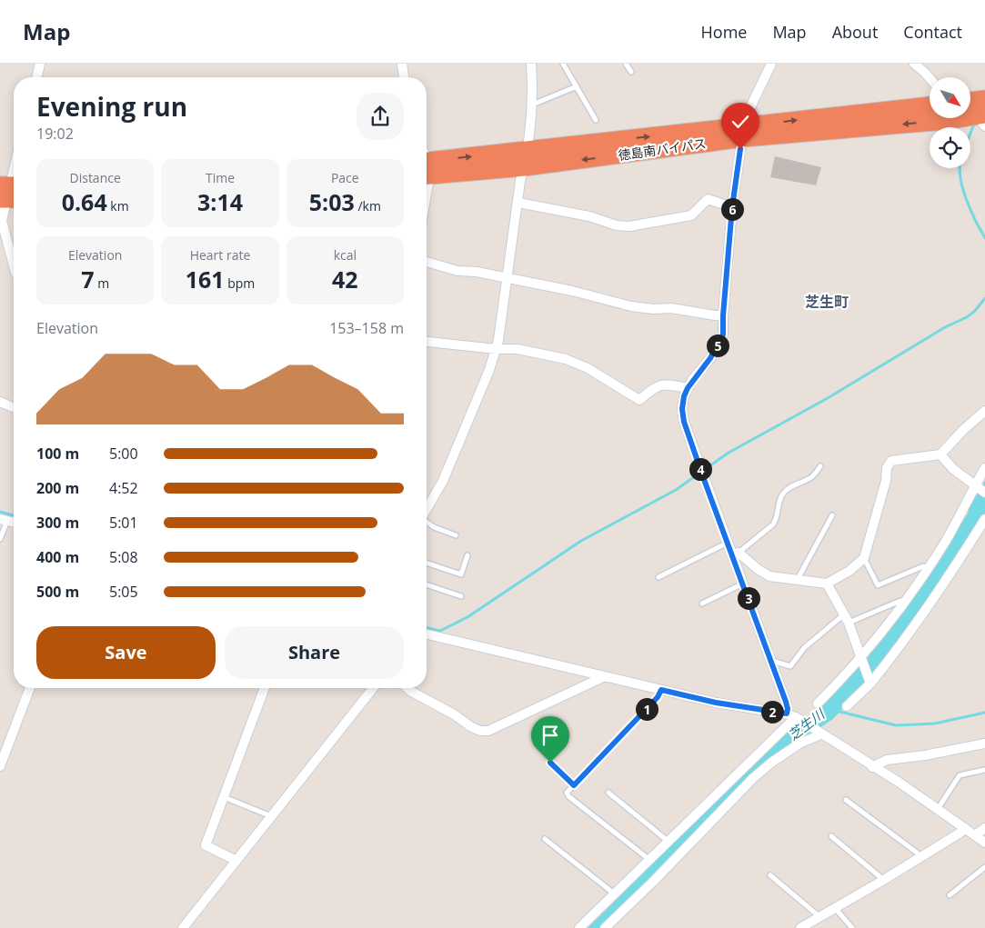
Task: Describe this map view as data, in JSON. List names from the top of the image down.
{
  "streets": {
    "highway": ["徳島南バイパス"]
  },
  "districts": ["芝生町"],
  "water": ["芝生川"],
  "north": "bottom right",
  "page": {
    "header": "Map",
    "nav": [
      "Home",
      "Map",
      "About",
      "Contact"
    ],
    "heading": ["Evening run", "19:02"],
    "stats": [
      ["Distance", "0.64 km"],
      ["Time", "3:14"],
      ["Pace", "5:03 /km"],
      ["Elevation", "7 m"],
      ["Heart rate", "161 bpm"],
      ["kcal", "42"]
    ],
    "pins": [
      "6",
      "5",
      "4",
      "3",
      "1",
      "2"
    ],
    "chart": ["Elevation", "153–158 m"],
    "list": [
      {
        "name": "100 m",
        "note": "5:00"
      },
      {
        "name": "200 m",
        "note": "4:52"
      },
      {
        "name": "300 m",
        "note": "5:01"
      },
      {
        "name": "400 m",
        "note": "5:08"
      },
      {
        "name": "500 m",
        "note": "5:05"
      }
    ],
    "buttons": ["Save", "Share"]
  }
}
